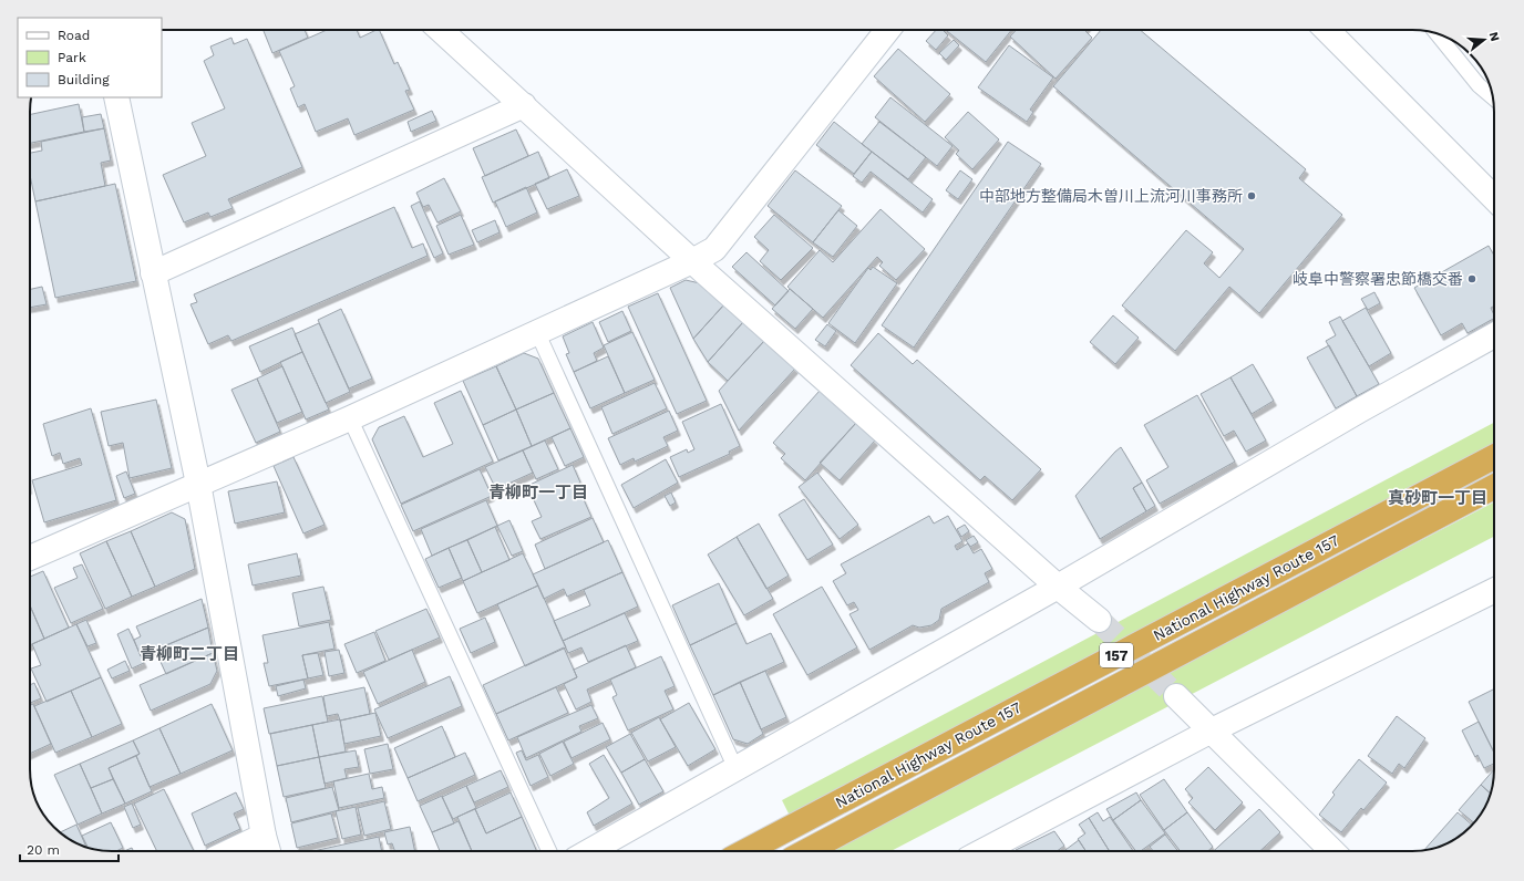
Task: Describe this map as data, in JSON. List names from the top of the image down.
{
  "streets": {
    "highway": ["National Highway Route 157", "157"]
  },
  "districts": ["青柳町一丁目", "真砂町一丁目", "青柳町二丁目"],
  "places": ["中部地方整備局木曽川上流河川事務所", "岐阜中警察署忠節橋交番"],
  "legend": ["Road", "Park", "Building"],
  "scale_bar": "20 m",
  "north": "right"
}
